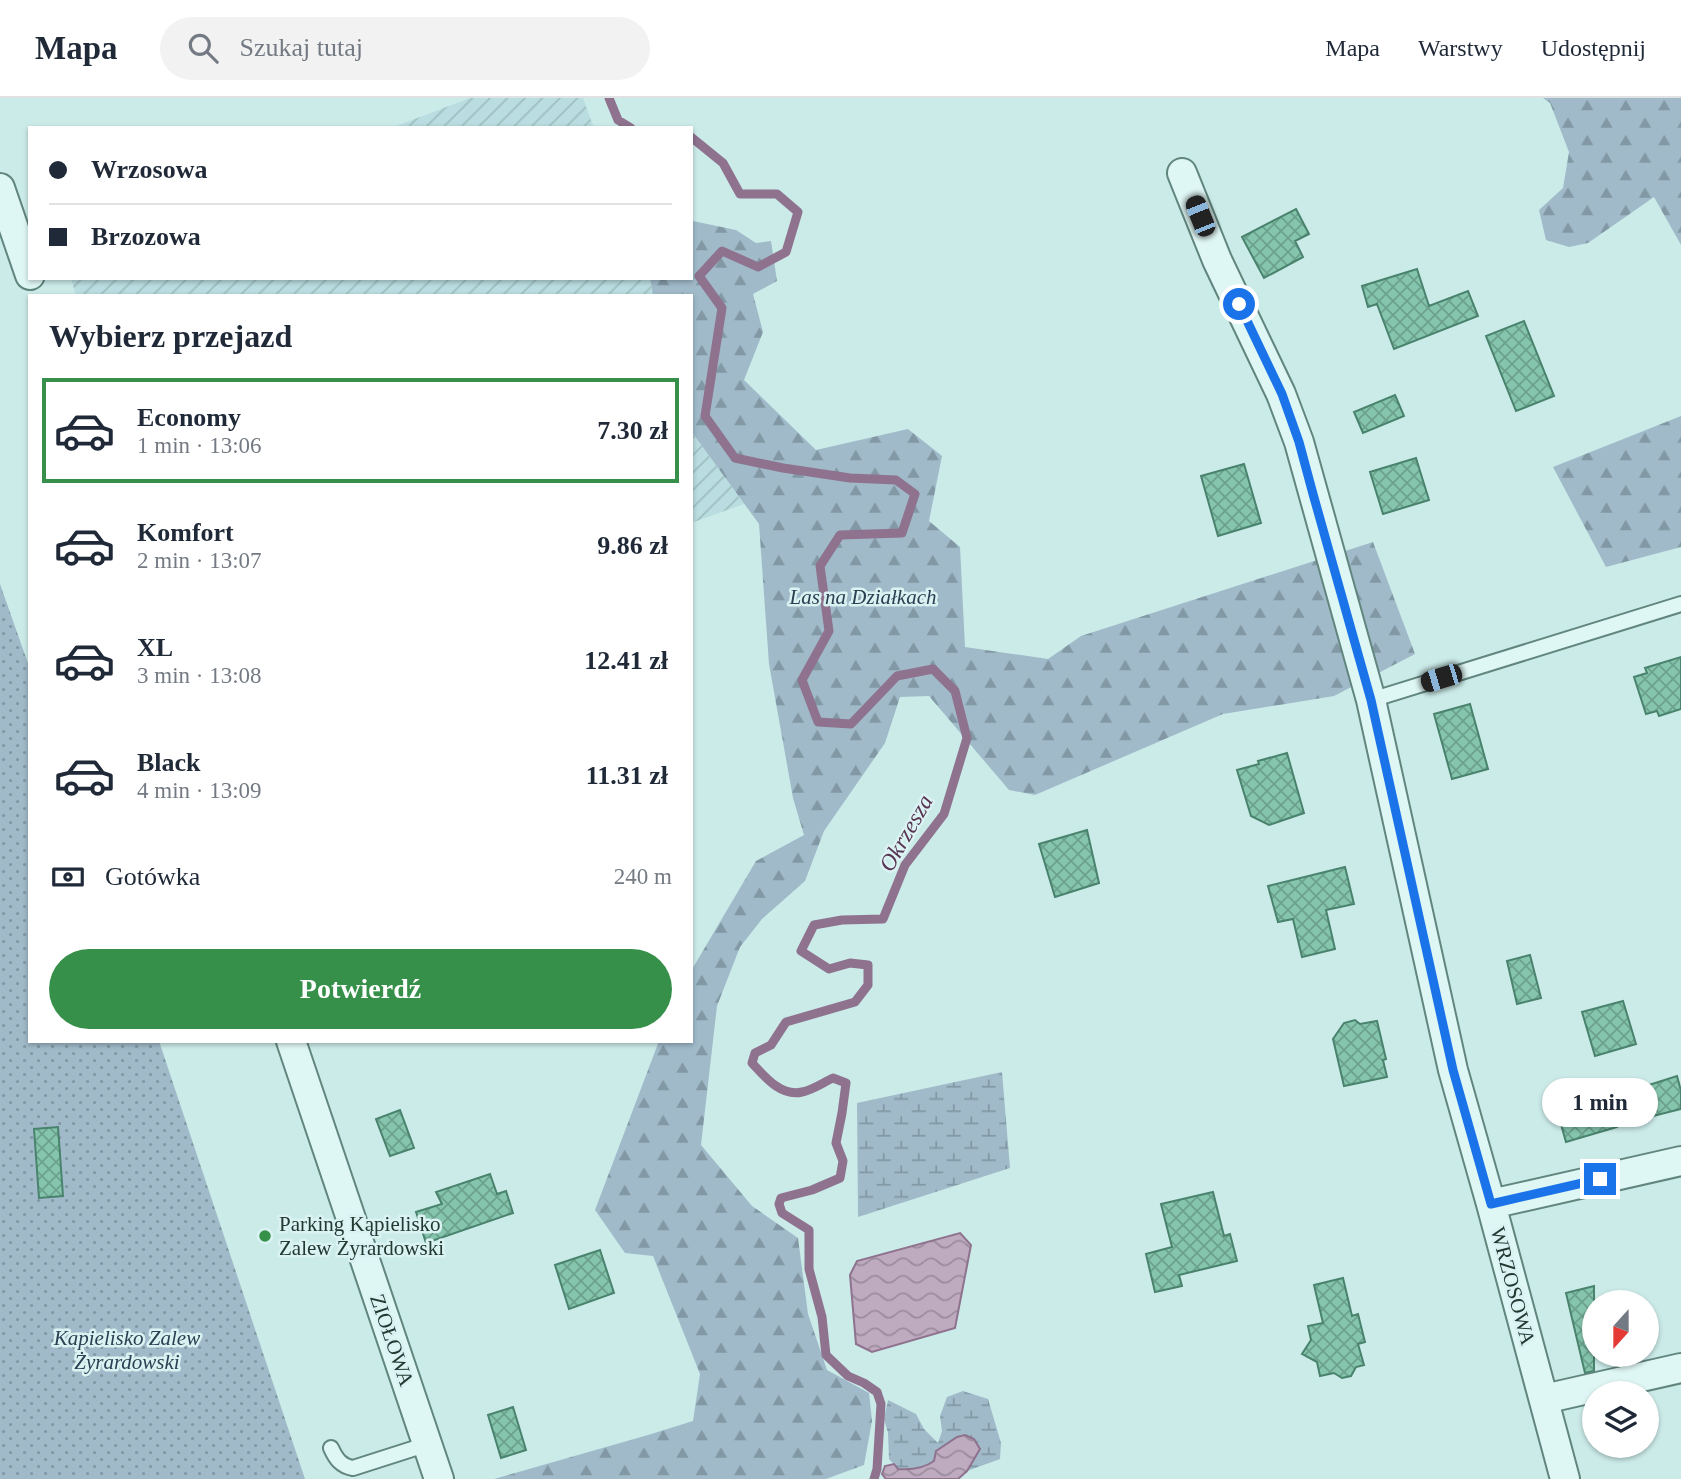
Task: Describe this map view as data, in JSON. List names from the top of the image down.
{
  "streets": {
    "street": ["WRZOSOWA", "ZIOŁOWA"]
  },
  "water": ["Okrzesza"],
  "parks": ["Las na Działkach", "Kapielisko Zalew Żyrardowski"],
  "places": ["Parking Kąpielisko Zalew Żyrardowski"],
  "north": "bottom",
  "page": {
    "header": "Mapa",
    "search": "Szukaj tutaj",
    "nav": ["Mapa", "Warstwy", "Udostępnij"],
    "banner": ["Wrzosowa", "Brzozowa"],
    "heading": "Wybierz przejazd",
    "list": [
      {
        "name": "Economy",
        "note": "1 min · 13:06",
        "value": "7.30 zł"
      },
      {
        "name": "Komfort",
        "note": "2 min · 13:07",
        "value": "9.86 zł"
      },
      {
        "name": "XL",
        "note": "3 min · 13:08",
        "value": "12.41 zł"
      },
      {
        "name": "Black",
        "note": "4 min · 13:09",
        "value": "11.31 zł"
      }
    ],
    "pay": ["Gotówka", "240 m"],
    "buttons": "Potwierdź",
    "bubble": "1 min"
  }
}
